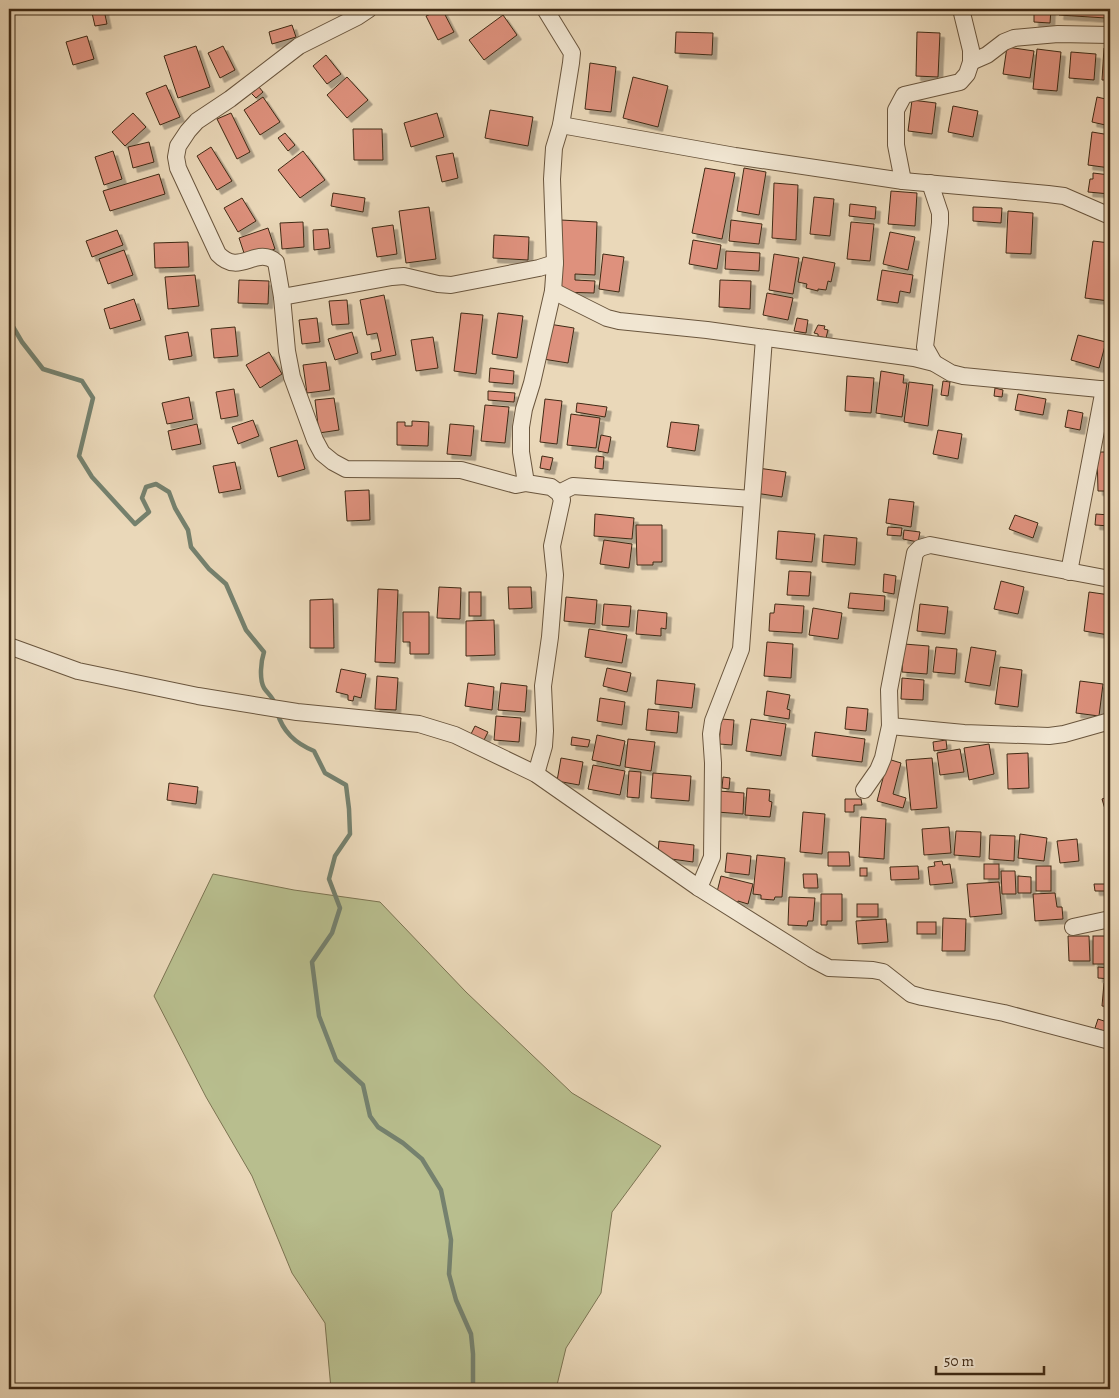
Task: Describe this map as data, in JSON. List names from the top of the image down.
{
  "scale_bar": "50 m"
}
